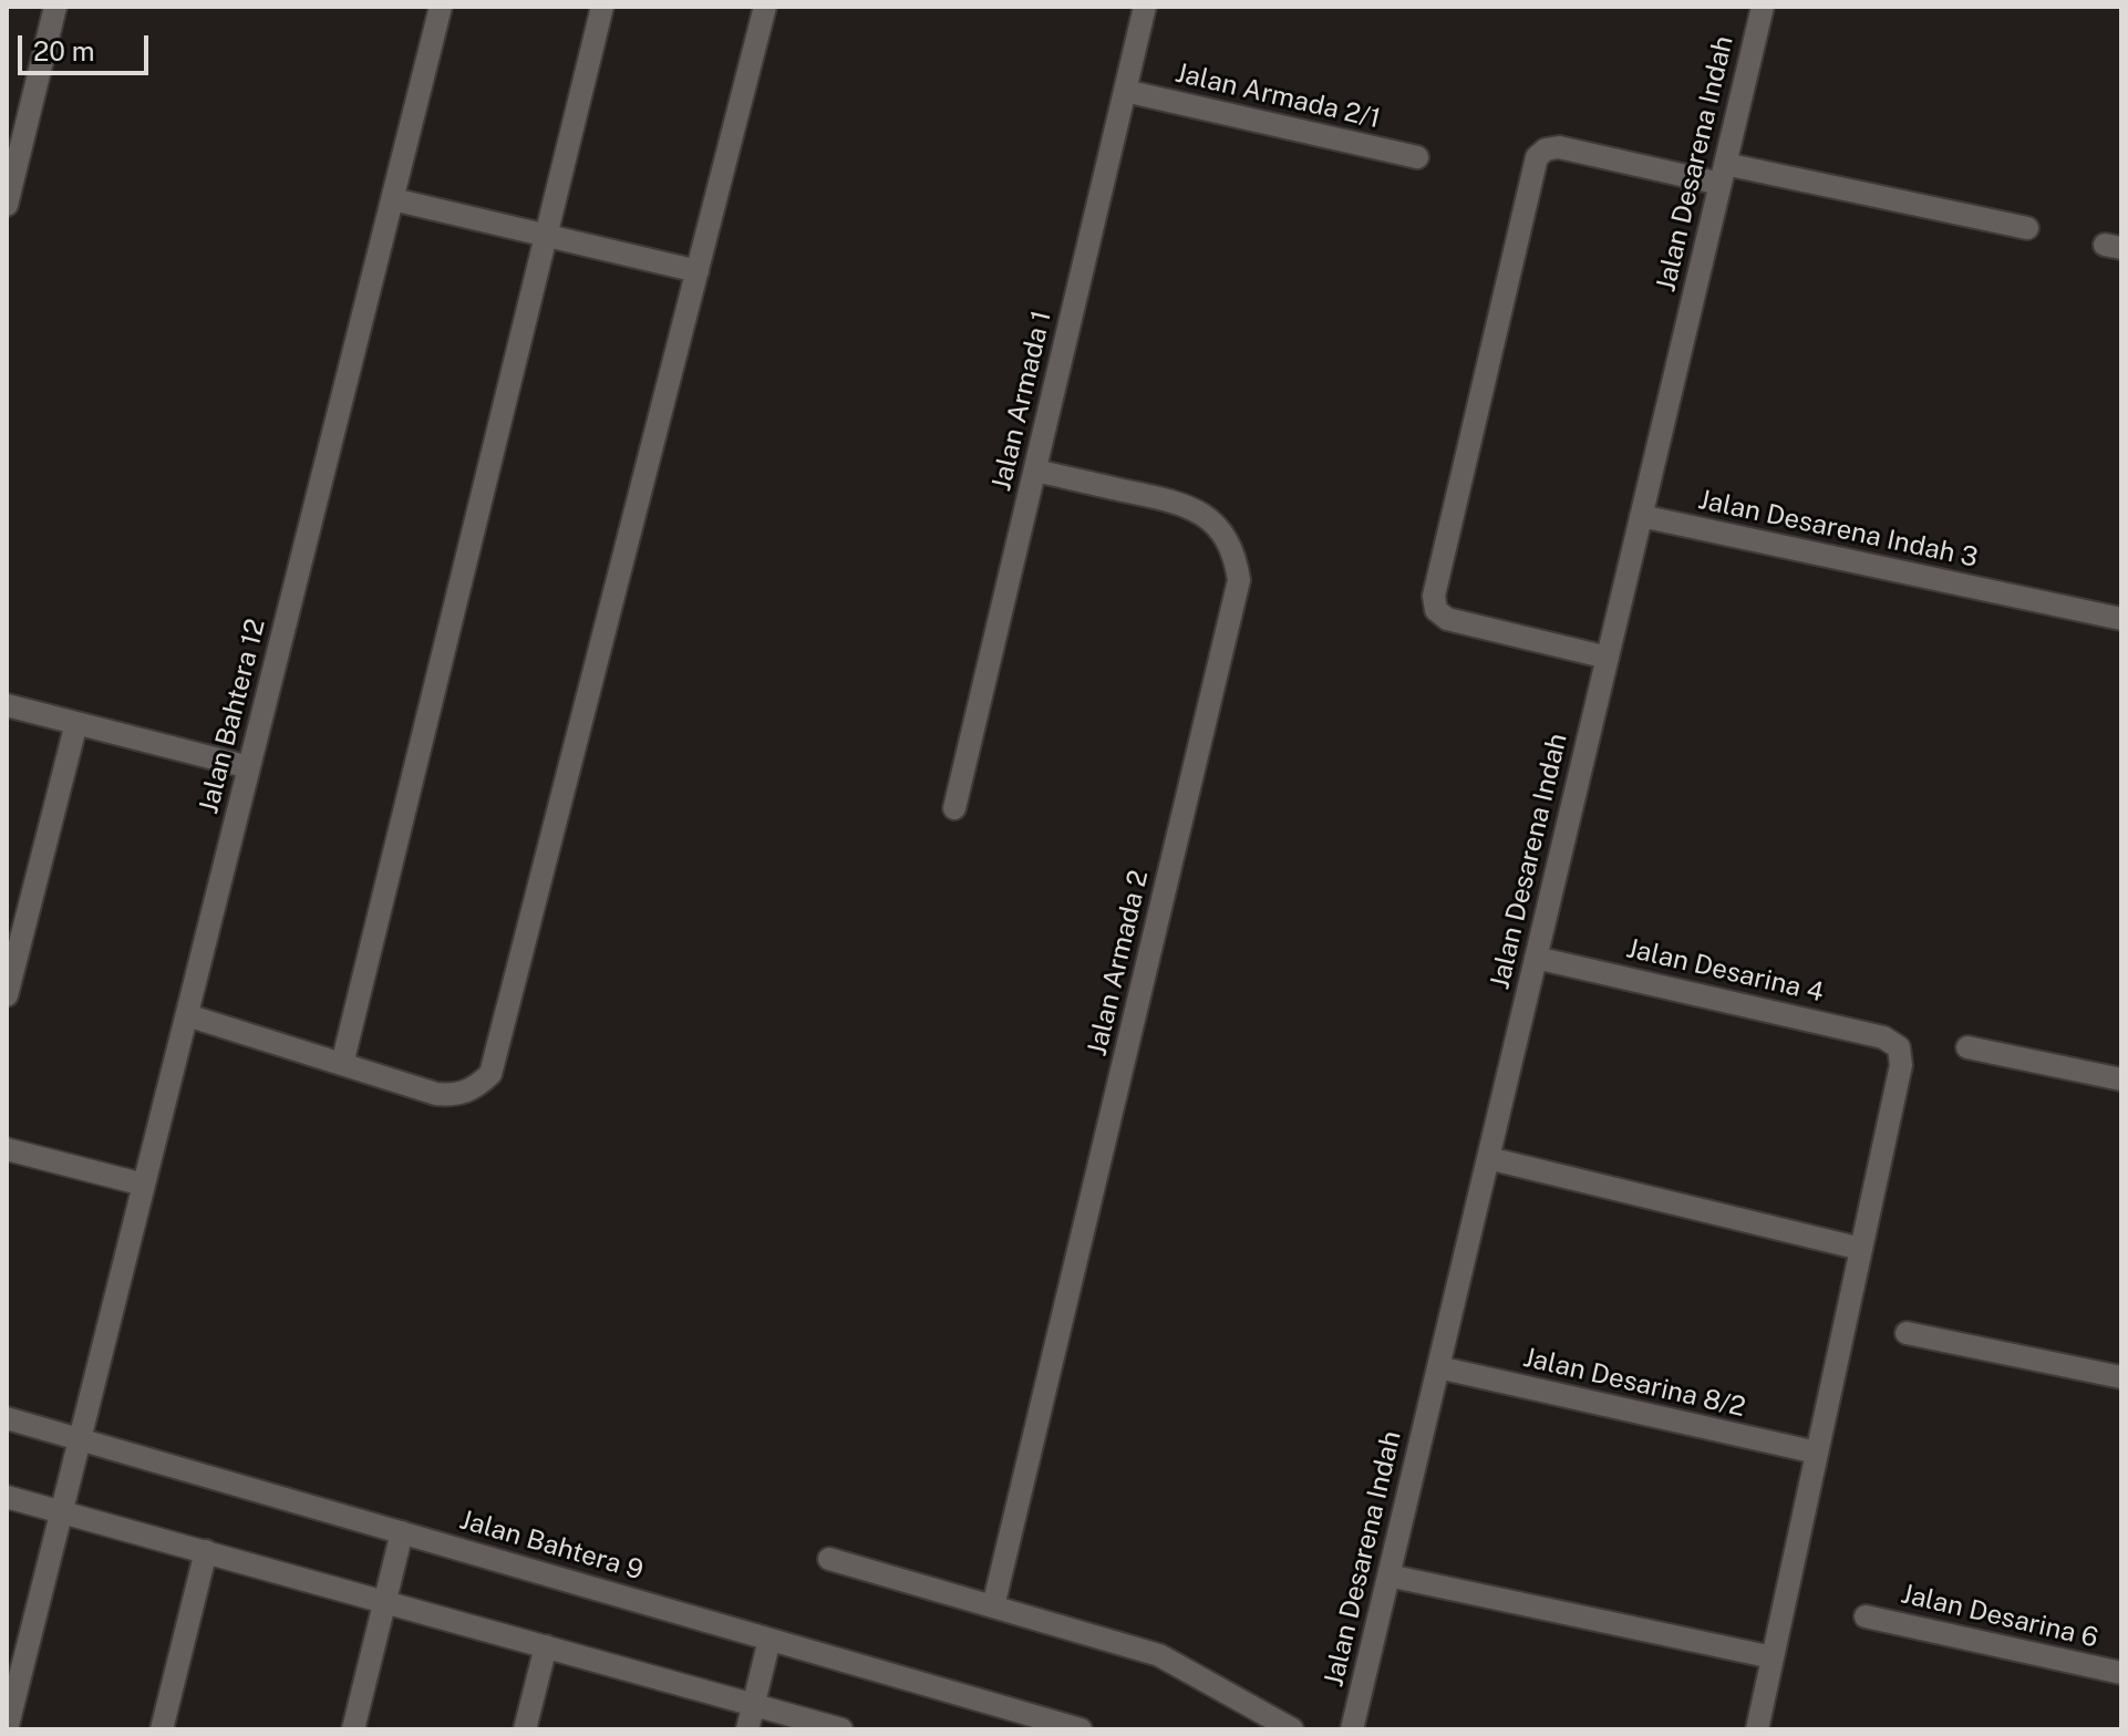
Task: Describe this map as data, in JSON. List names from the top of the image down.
{
  "streets": {
    "street": [
      "Jalan Armada 2/1",
      "Jalan Desarena Indah",
      "Jalan Armada 1",
      "Jalan Desarena Indah 3",
      "Jalan Bahtera 12",
      "Jalan Armada 2",
      "Jalan Desarina 4",
      "Jalan Desarina 8/2",
      "Jalan Bahtera 9",
      "Jalan Desarina 6"
    ]
  },
  "crossings": [
    ["Jalan Armada 2/1", "Jalan Armada 1"],
    ["Jalan Desarena Indah", "Jalan Desarena Indah 3"],
    ["Jalan Desarena Indah", "Jalan Desarina 4"],
    ["Jalan Desarena Indah", "Jalan Desarina 8/2"],
    ["Jalan Armada 1", "Jalan Armada 2"],
    ["Jalan Bahtera 12", "Jalan Bahtera 9"]
  ],
  "scale_bar": "20 m"
}
